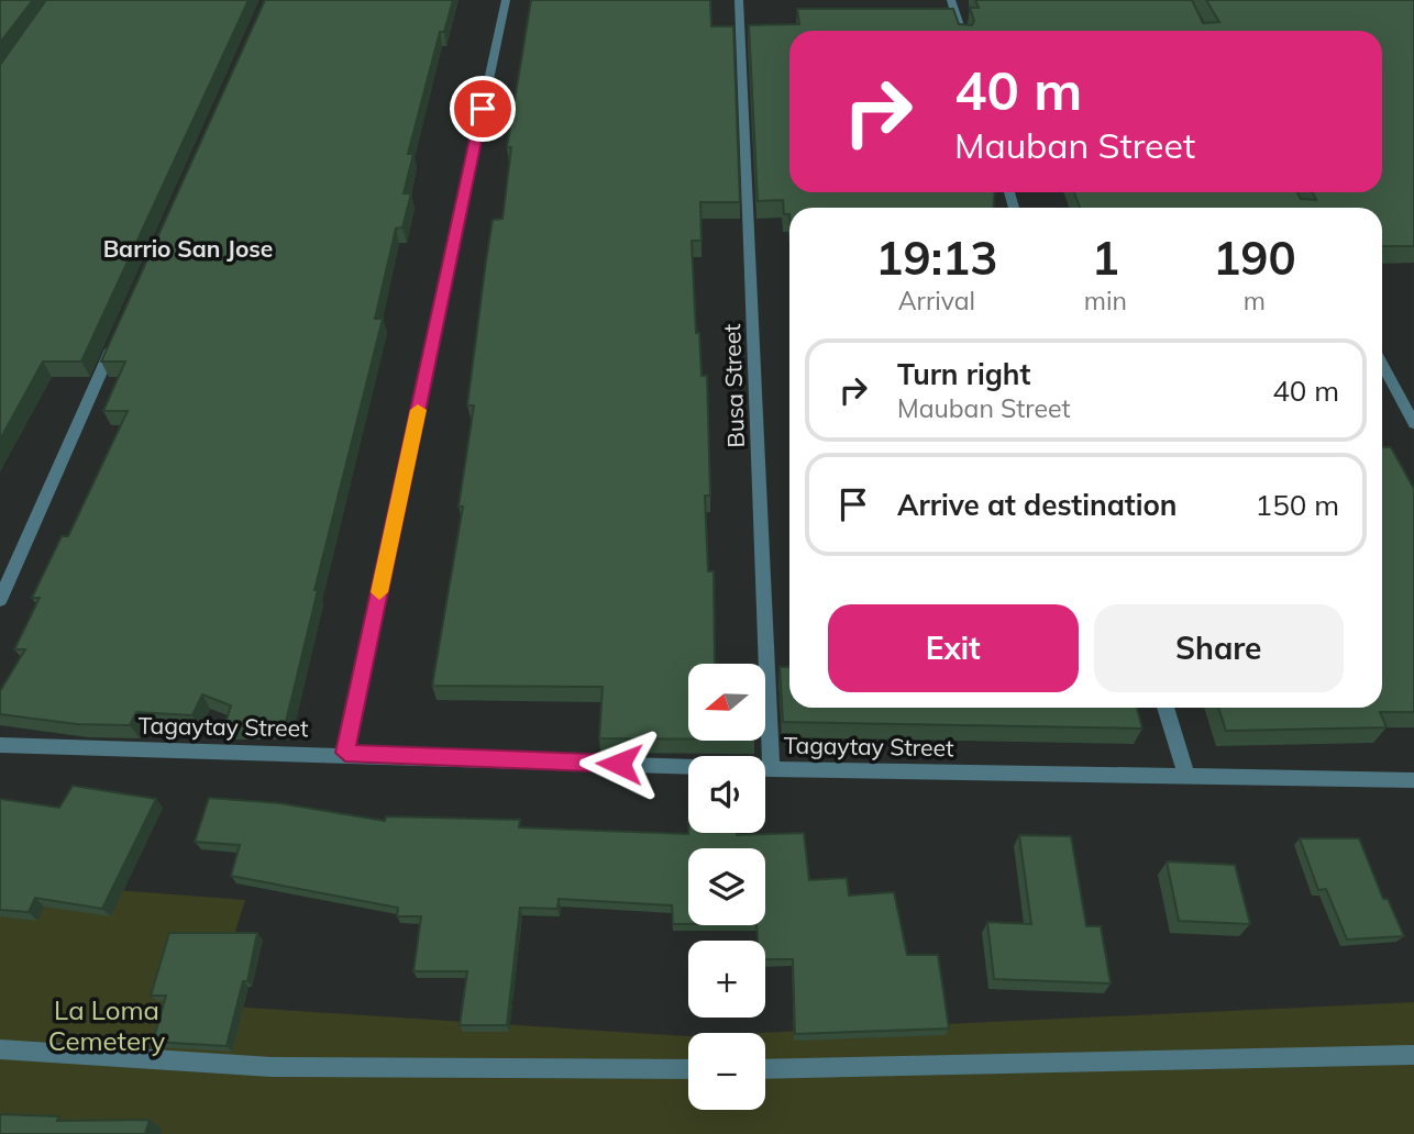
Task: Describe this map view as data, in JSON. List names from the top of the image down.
{
  "streets": {
    "street": ["Busa Street", "Tagaytay Street"]
  },
  "crossings": [
    ["Busa Street", "Tagaytay Street"]
  ],
  "districts": ["Barrio San Jose"],
  "parks": ["La Loma Cemetery"],
  "north": "left",
  "page": {
    "turn": ["40 m", "Mauban Street"],
    "eta": [
      "19:13",
      "Arrival",
      "1",
      "min",
      "190",
      "m"
    ],
    "list": [
      {
        "name": "Turn right",
        "note": "Mauban Street",
        "value": "40 m"
      },
      {
        "name": "Arrive at destination",
        "value": "150 m"
      }
    ],
    "buttons": ["Exit", "Share"],
    "map_buttons": ["+", "−"]
  }
}
